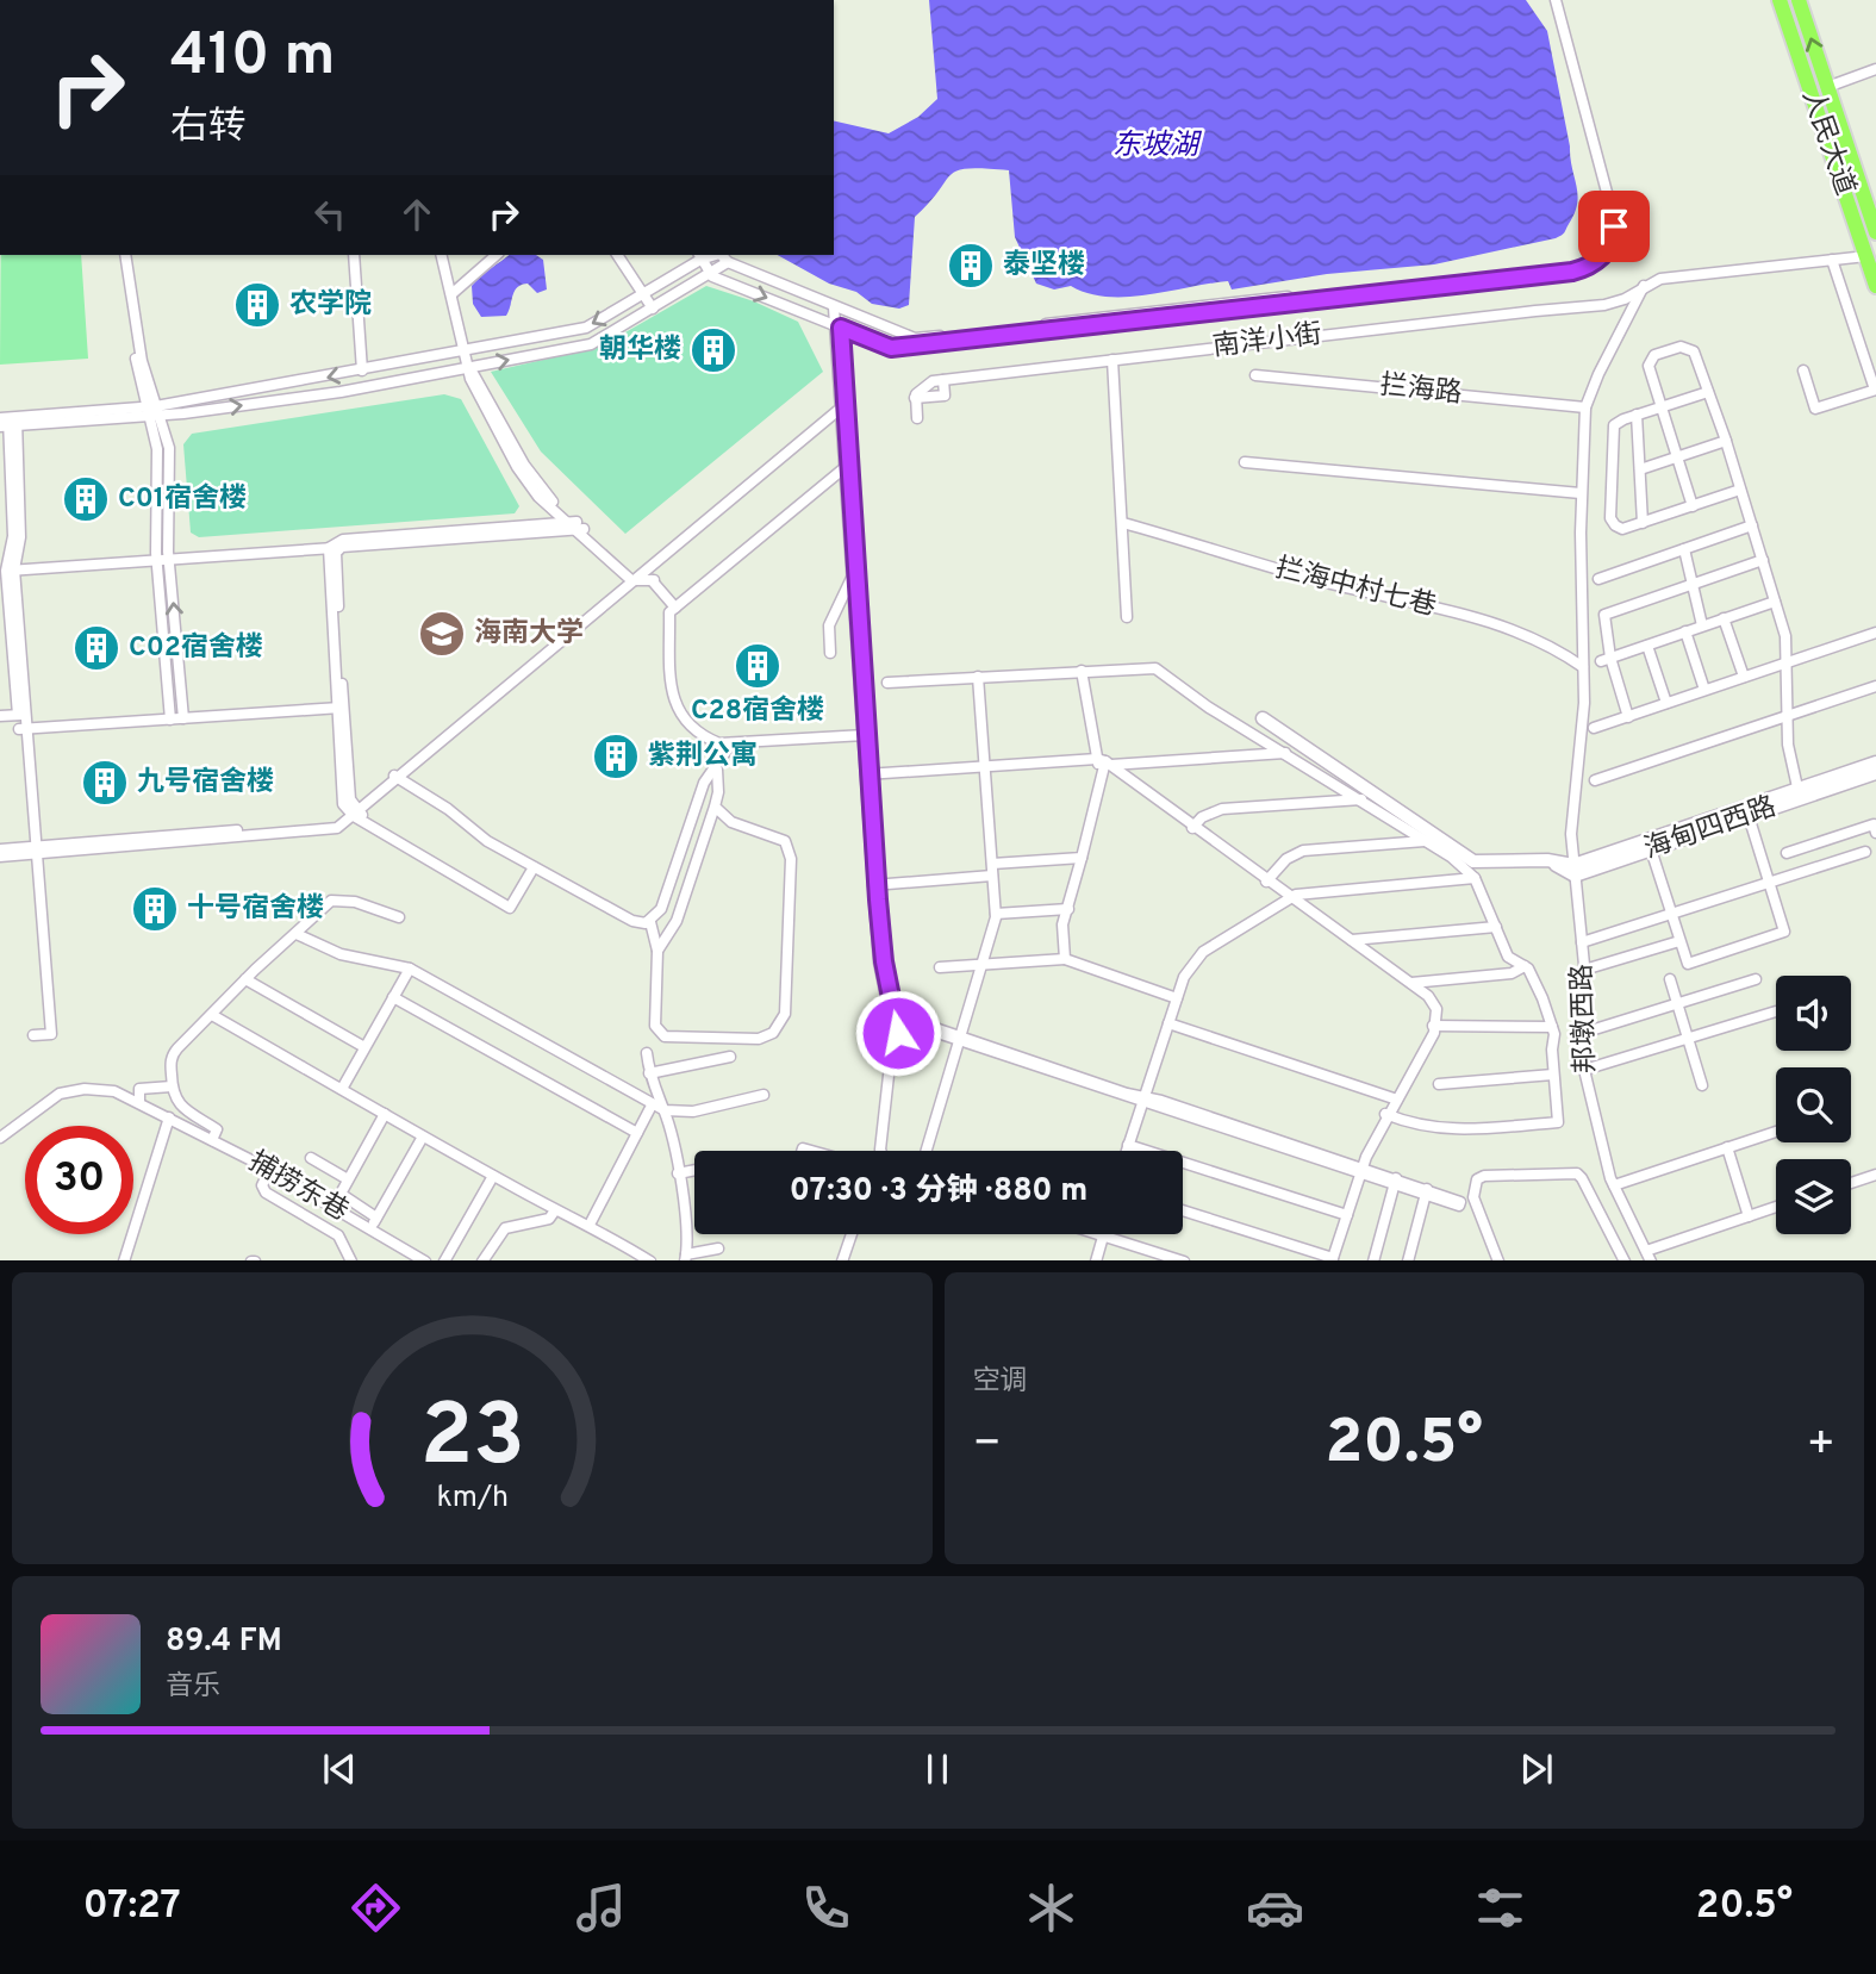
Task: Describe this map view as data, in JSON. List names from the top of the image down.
{
  "streets": {
    "main road": ["人民大道"],
    "street": [
      "南洋小街",
      "拦海路",
      "拦海中村七巷",
      "海甸四西路",
      "邦墩西路",
      "捕捞东巷"
    ]
  },
  "crossings": [
    ["人民大道", "南洋小街"],
    ["海甸四西路", "邦墩西路"]
  ],
  "water": ["东坡湖"],
  "places": {
    "building": [
      "泰坚楼",
      "农学院",
      "朝华楼",
      "C01宿舍楼",
      "C02宿舍楼",
      "C28宿舍楼",
      "紫荆公寓",
      "九号宿舍楼",
      "十号宿舍楼"
    ],
    "school or university": ["海南大学"]
  },
  "page": {
    "turn": ["410 m", "右转"],
    "limit": "30",
    "trip": "07:30 · 3 分钟 · 880 m",
    "tile": "空调",
    "heat": ["−", "20.5°", "+"],
    "song": ["89.4 FM", "音乐"],
    "tabs": ["07:27", "20.5°"],
    "gauge": ["23", "km/h"]
  }
}
